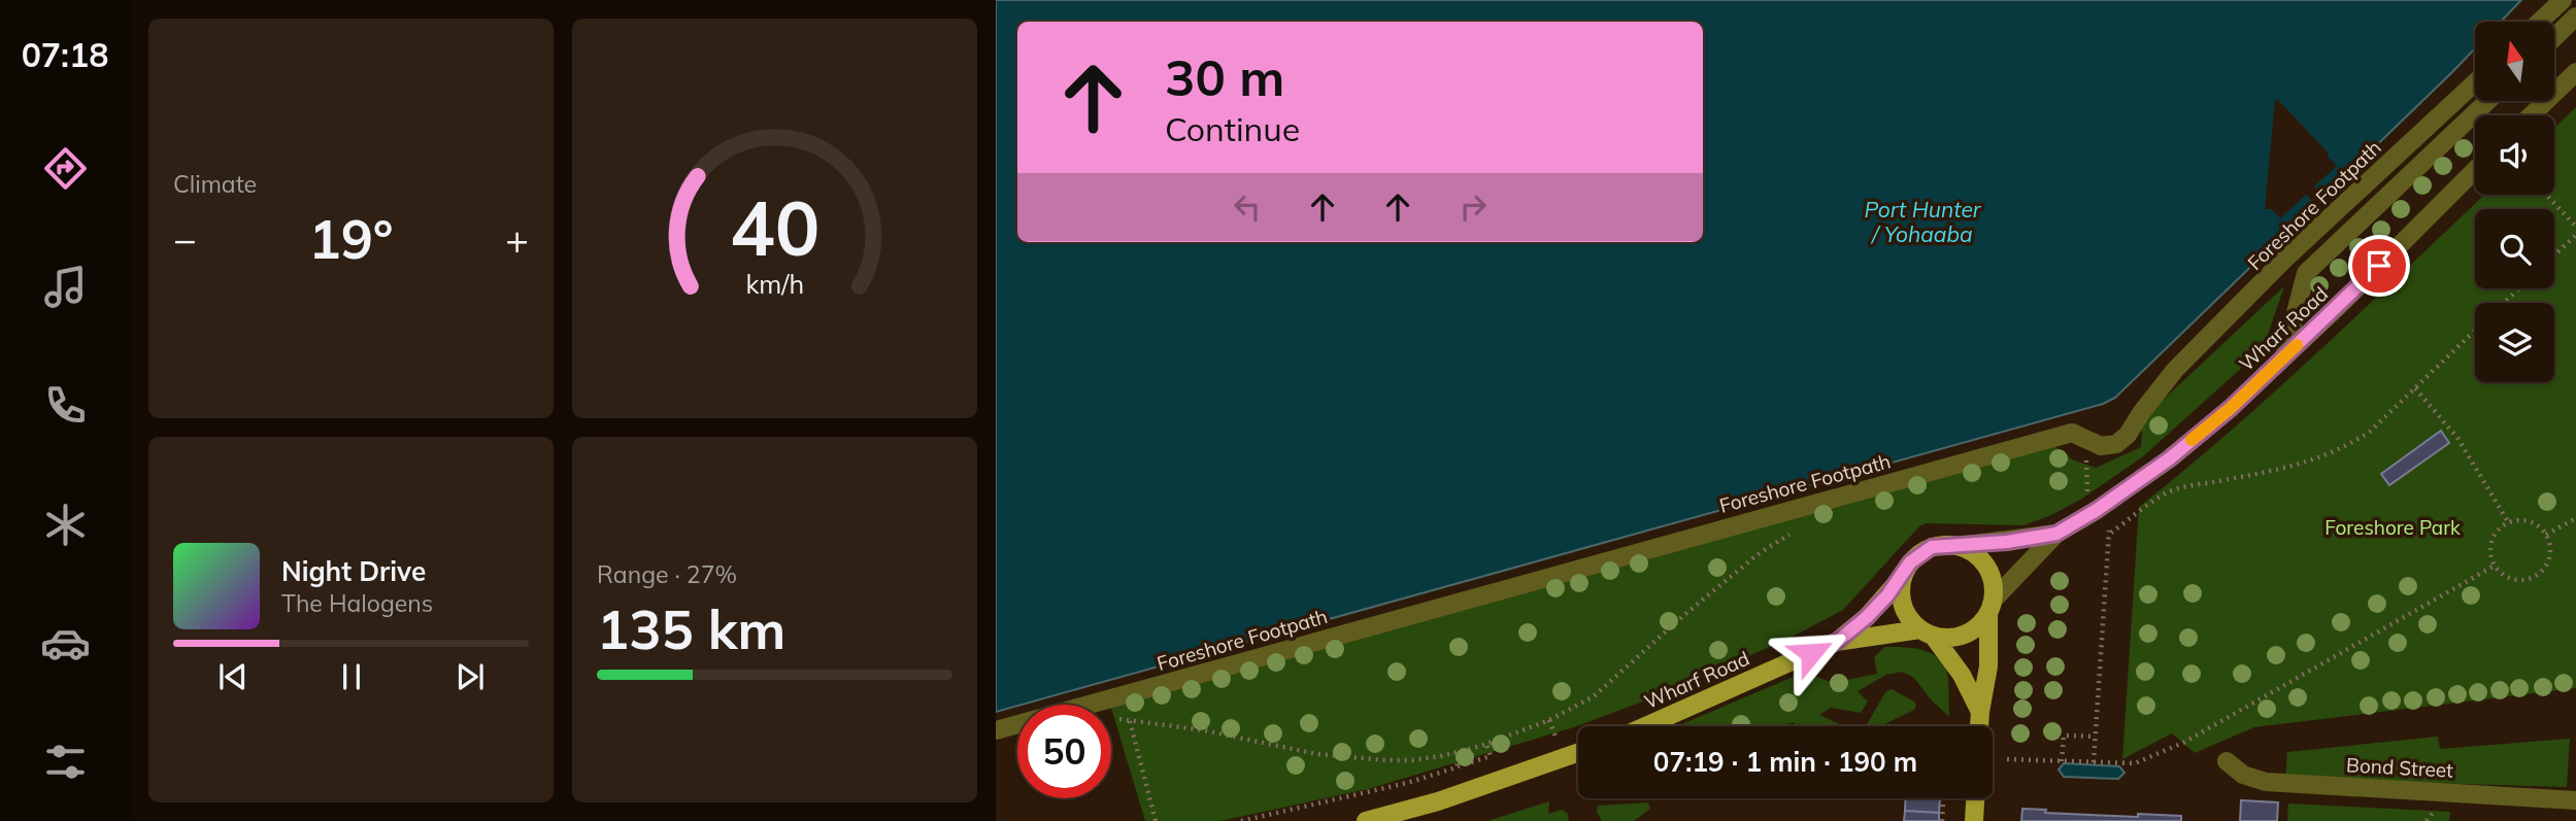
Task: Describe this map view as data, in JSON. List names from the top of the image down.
{
  "streets": {
    "main road": ["Wharf Road"],
    "street": ["Foreshore Footpath", "Bond Street"]
  },
  "water": ["Port Hunter / Yohaaba"],
  "parks": ["Foreshore Park"],
  "north": "top",
  "page": {
    "tabs": "07:18",
    "tile": [
      "Climate",
      ["Range · 27%", "135 km"]
    ],
    "turn": ["30 m", "Continue"],
    "heat": ["−", "19°", "+"],
    "song": ["Night Drive", "The Halogens"],
    "limit": "50",
    "trip": "07:19 · 1 min · 190 m",
    "gauge": ["40", "km/h"]
  }
}
